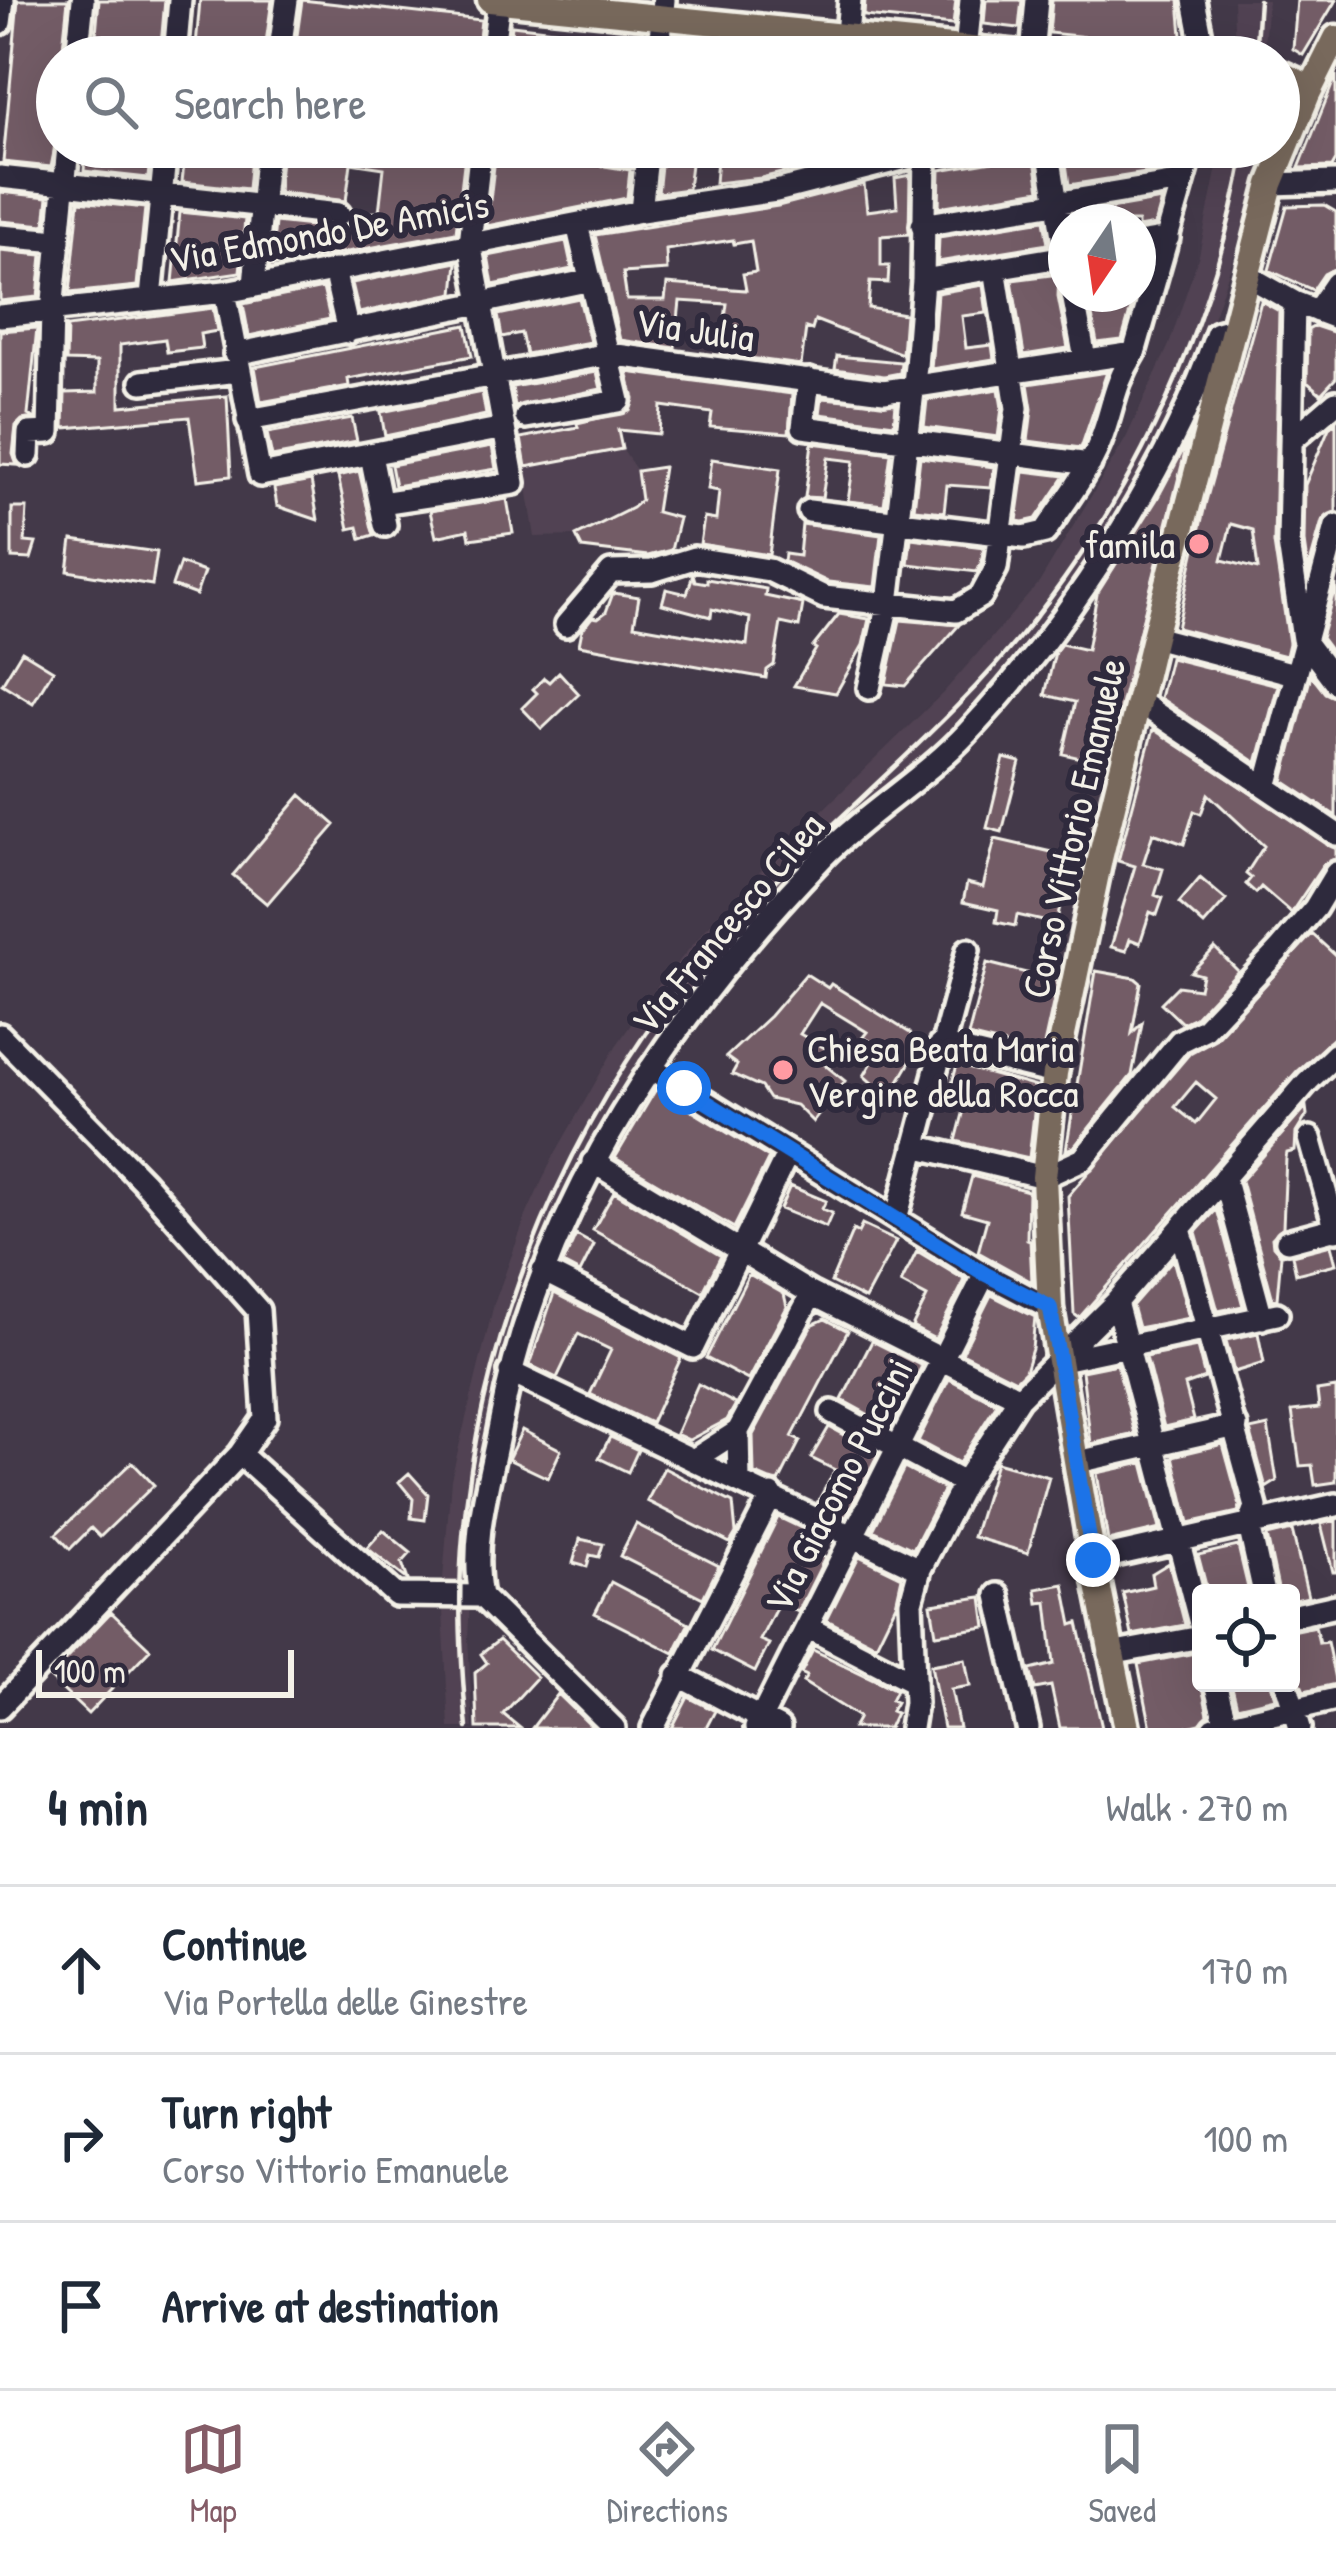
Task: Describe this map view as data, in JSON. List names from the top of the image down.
{
  "streets": {
    "main road": ["Corso Vittorio Emanuele"],
    "street": [
      "Via Edmondo De Amicis",
      "Via Julia",
      "Via Francesco Cilea",
      "Via Giacomo Puccini"
    ]
  },
  "crossings": [
    ["Corso Vittorio Emanuele", "Via Francesco Cilea"]
  ],
  "places": ["famila", "Chiesa Beata Maria Vergine della Rocca"],
  "scale_bar": "100 m",
  "north": "bottom",
  "page": {
    "search": "Search here",
    "scale": "100 m",
    "heading": ["4 min", "Walk · 270 m"],
    "list": [
      ["Continue", "Via Portella delle Ginestre", "170 m"],
      ["Turn right", "Corso Vittorio Emanuele", "100 m"],
      "Arrive at destination"
    ],
    "nav": ["Map", "Directions", "Saved"]
  }
}
